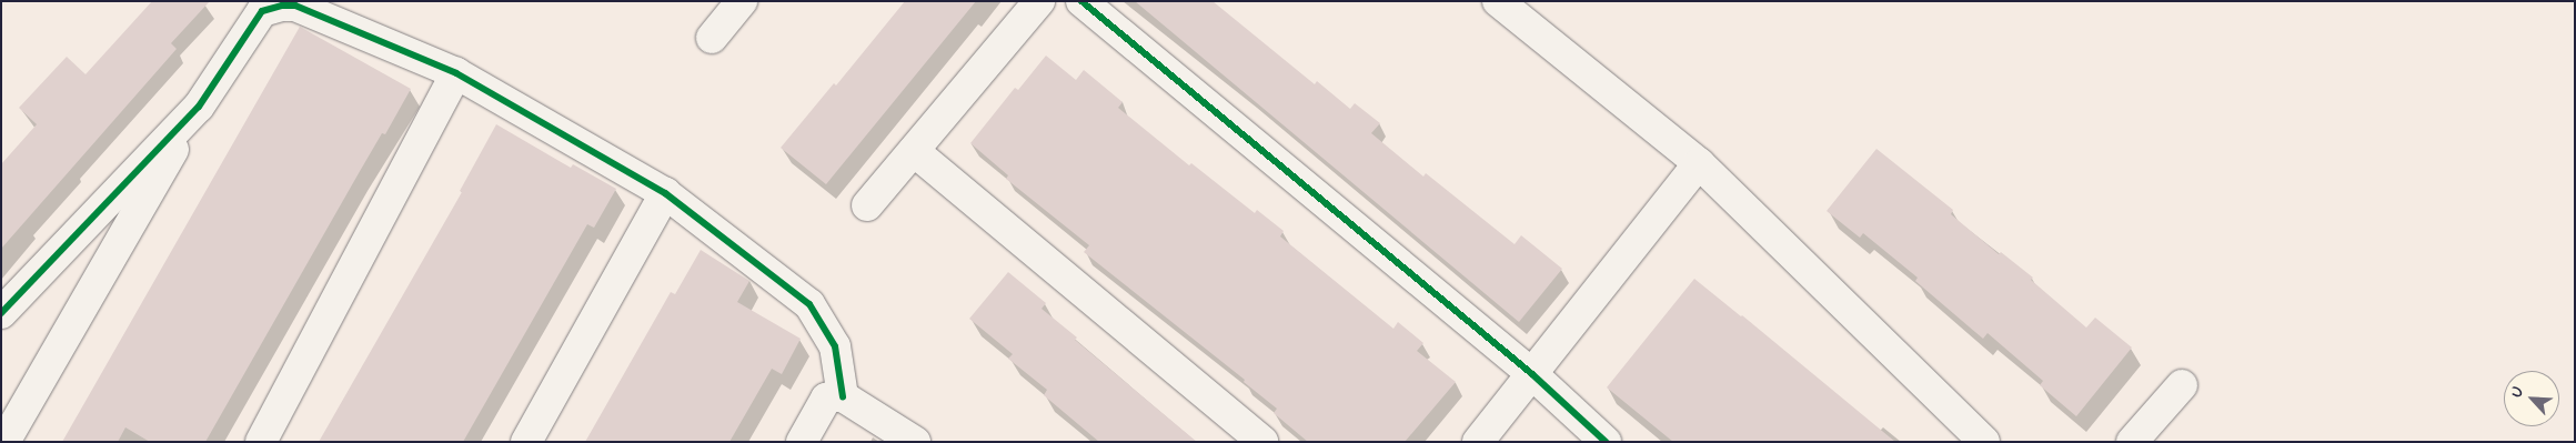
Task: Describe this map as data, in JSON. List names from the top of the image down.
{
  "north": "top left"
}
